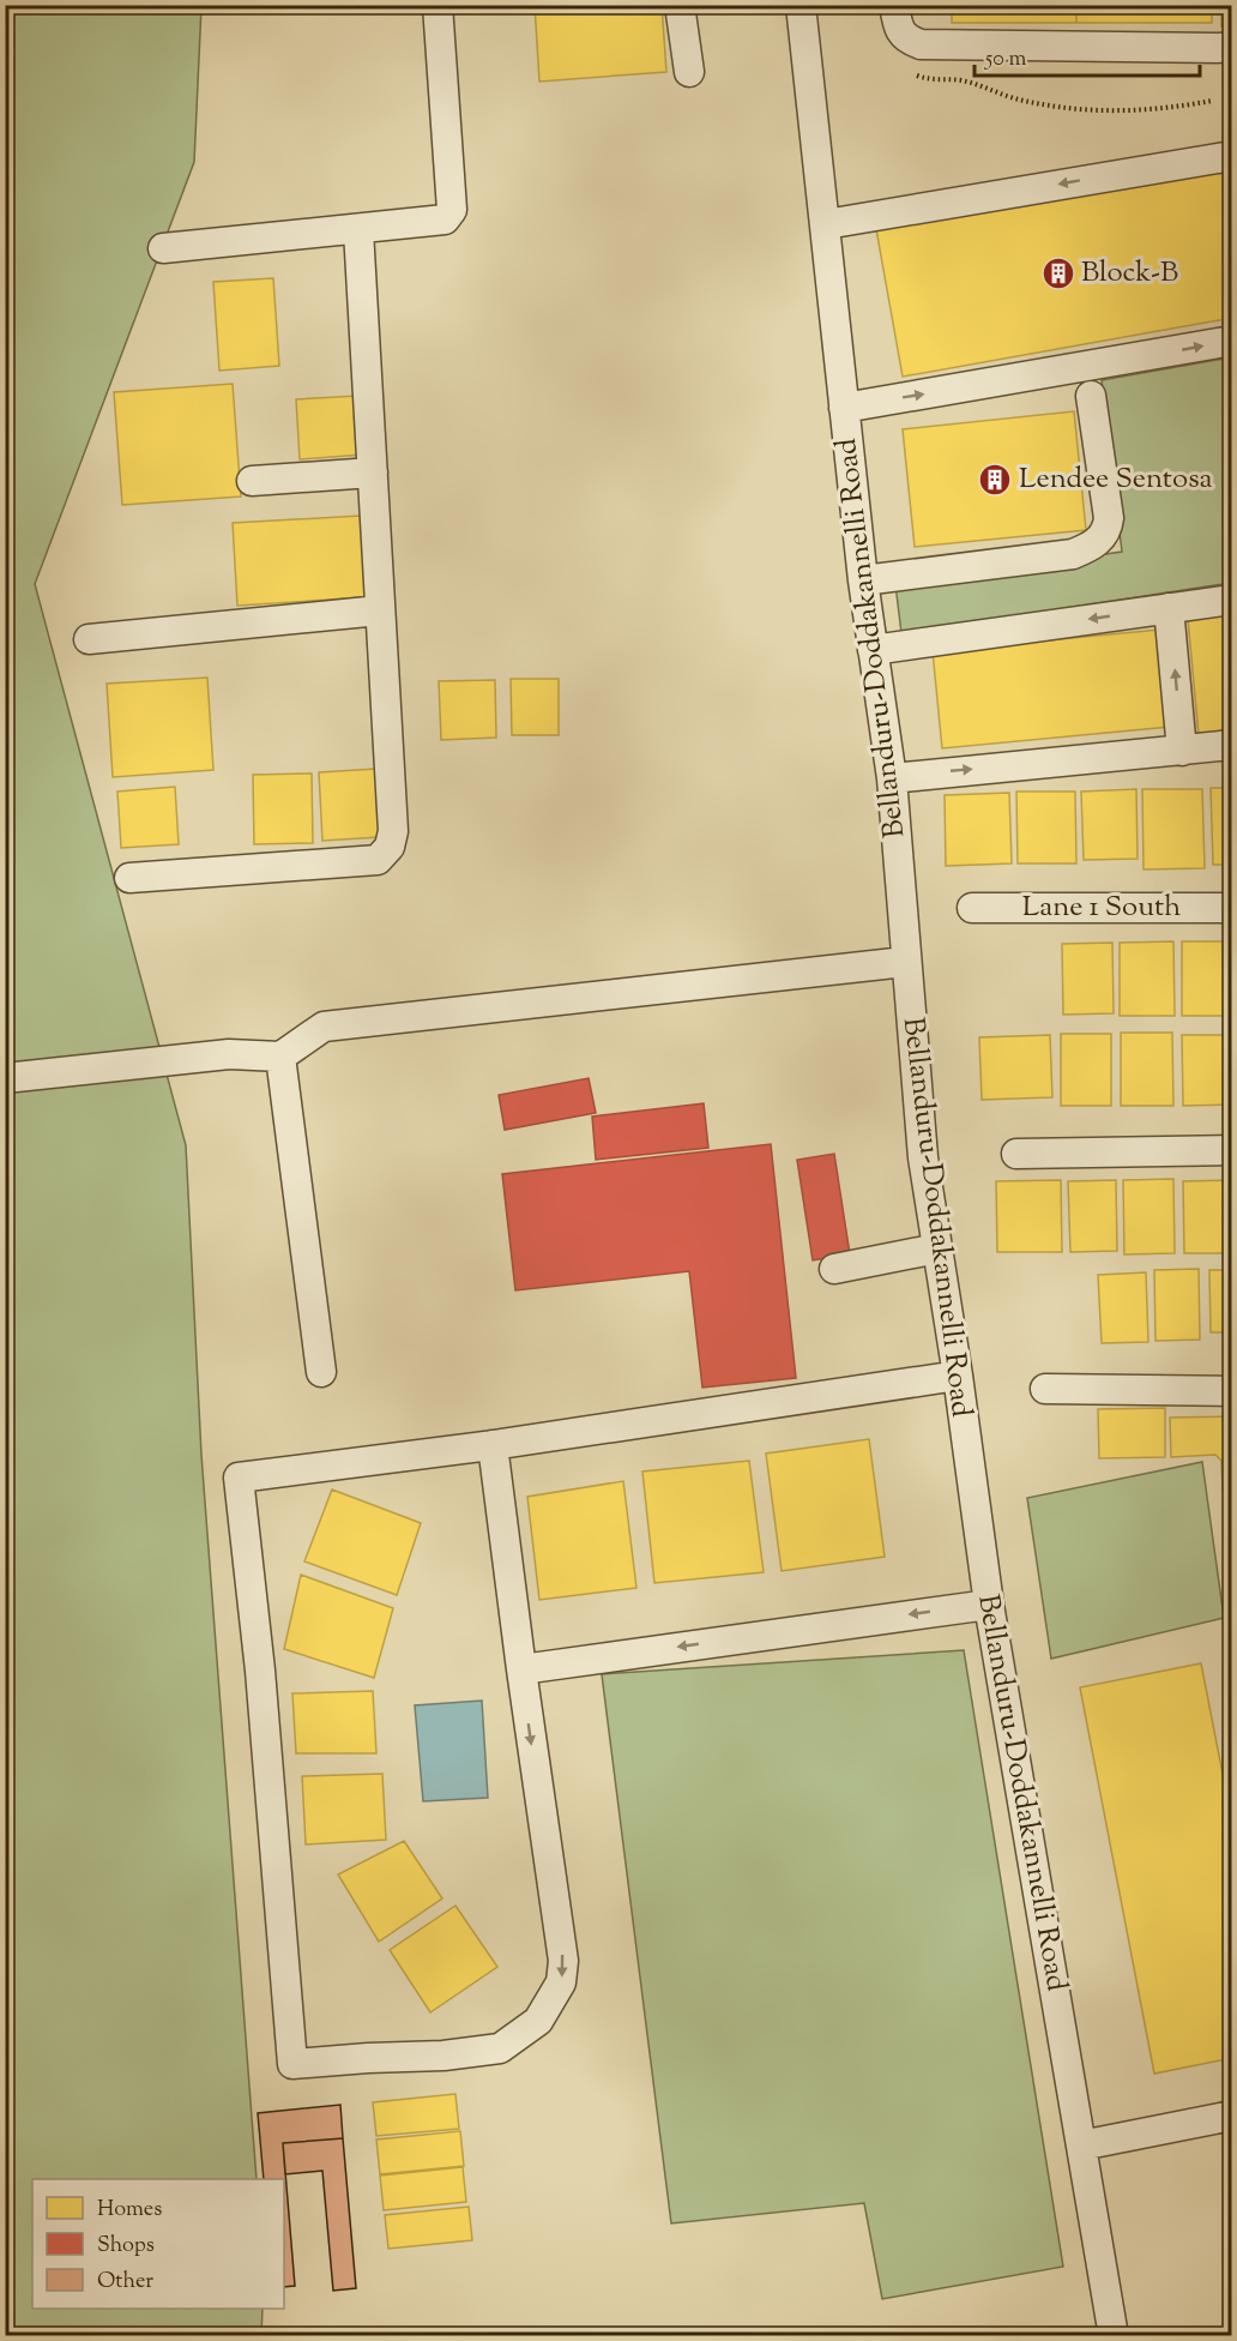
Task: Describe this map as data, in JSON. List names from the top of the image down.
{
  "streets": {
    "street": ["Bellanduru-Doddakannelli Road", "Lane 1 South"]
  },
  "places": {
    "building": ["Block-B", "Lendee Sentosa"]
  },
  "legend": ["Homes", "Shops", "Other"],
  "scale_bar": "50 m"
}
